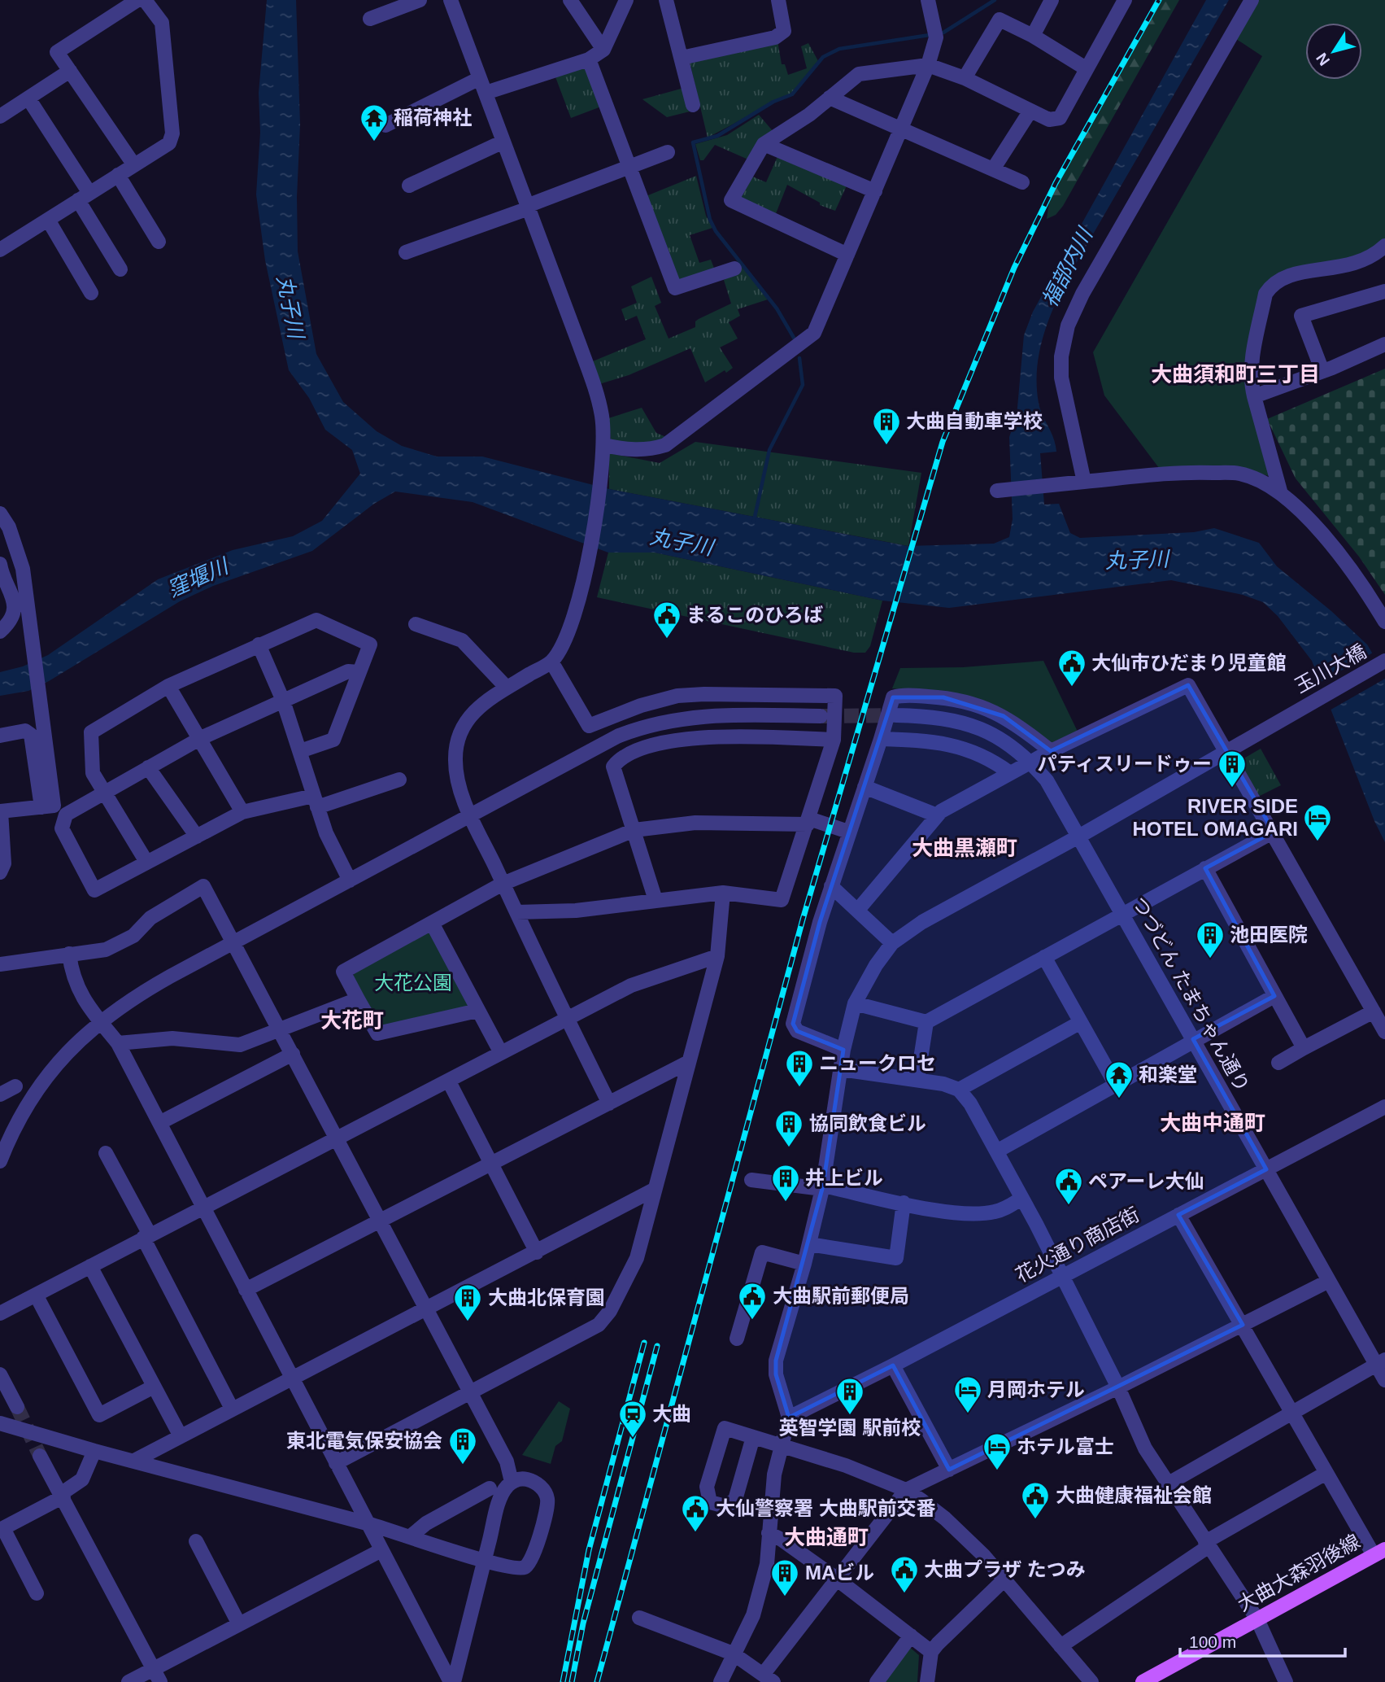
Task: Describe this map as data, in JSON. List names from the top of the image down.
{
  "streets": {
    "main road": ["大曲大森羽後線"],
    "street": ["玉川大橋", "つづどん たまちゃん通り", "花火通り商店街"]
  },
  "crossings": [
    ["玉川大橋", "つづどん たまちゃん通り"],
    ["玉川大橋", "花火通り商店街"],
    ["つづどん たまちゃん通り", "花火通り商店街"]
  ],
  "districts": [
    "大曲須和町三丁目",
    "大曲黒瀬町",
    "大花町",
    "大曲中通町",
    "大曲通町"
  ],
  "water": ["福部内川", "丸子川", "窪堰川"],
  "parks": ["大花公園"],
  "places": {
    "temple": ["稲荷神社", "和楽堂"],
    "building": [
      "大曲自動車学校",
      "パティスリードゥー",
      "池田医院",
      "ニュークロセ",
      "協同飲食ビル",
      "井上ビル",
      "大曲北保育園",
      "英智学園 駅前校",
      "東北電気保安協会",
      "MAビル"
    ],
    "public building": [
      "まるこのひろば",
      "大仙市ひだまり児童館",
      "ペアーレ大仙",
      "大曲駅前郵便局",
      "大曲健康福祉会館",
      "大仙警察署 大曲駅前交番",
      "大曲プラザ たつみ"
    ],
    "hotel": ["RIVER SIDE HOTEL OMAGARI", "月岡ホテル", "ホテル富士"],
    "station": ["大曲"]
  },
  "scale_bar": "100 m",
  "north": "bottom left"
}
